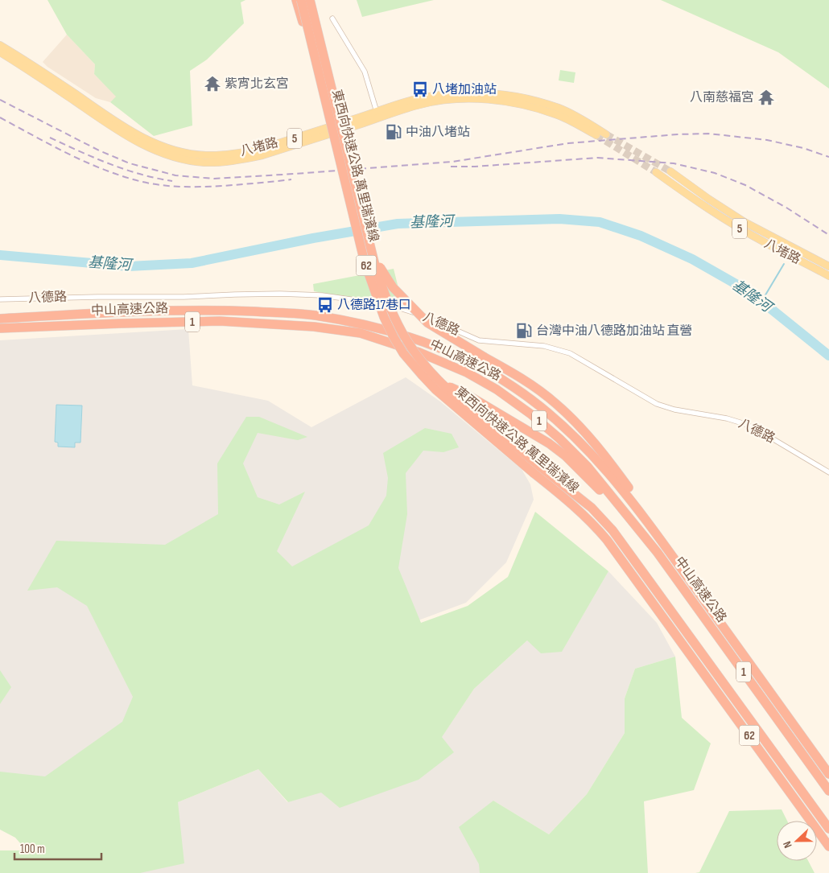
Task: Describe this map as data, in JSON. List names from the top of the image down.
{
  "streets": {
    "highway": [
      "東西向快速公路 萬里瑞濱線",
      "62",
      "中山高速公路",
      "1"
    ],
    "main road": ["5", "八堵路"],
    "street": ["八德路"]
  },
  "water": ["基隆河"],
  "places": {
    "temple": ["紫宵北玄宮", "八南慈福宮"],
    "bus stop": ["八堵加油站", "八德路17巷口"],
    "fuel station": ["中油八堵站", "台灣中油八德路加油站 直營"]
  },
  "scale_bar": "100 m",
  "north": "left"
}
